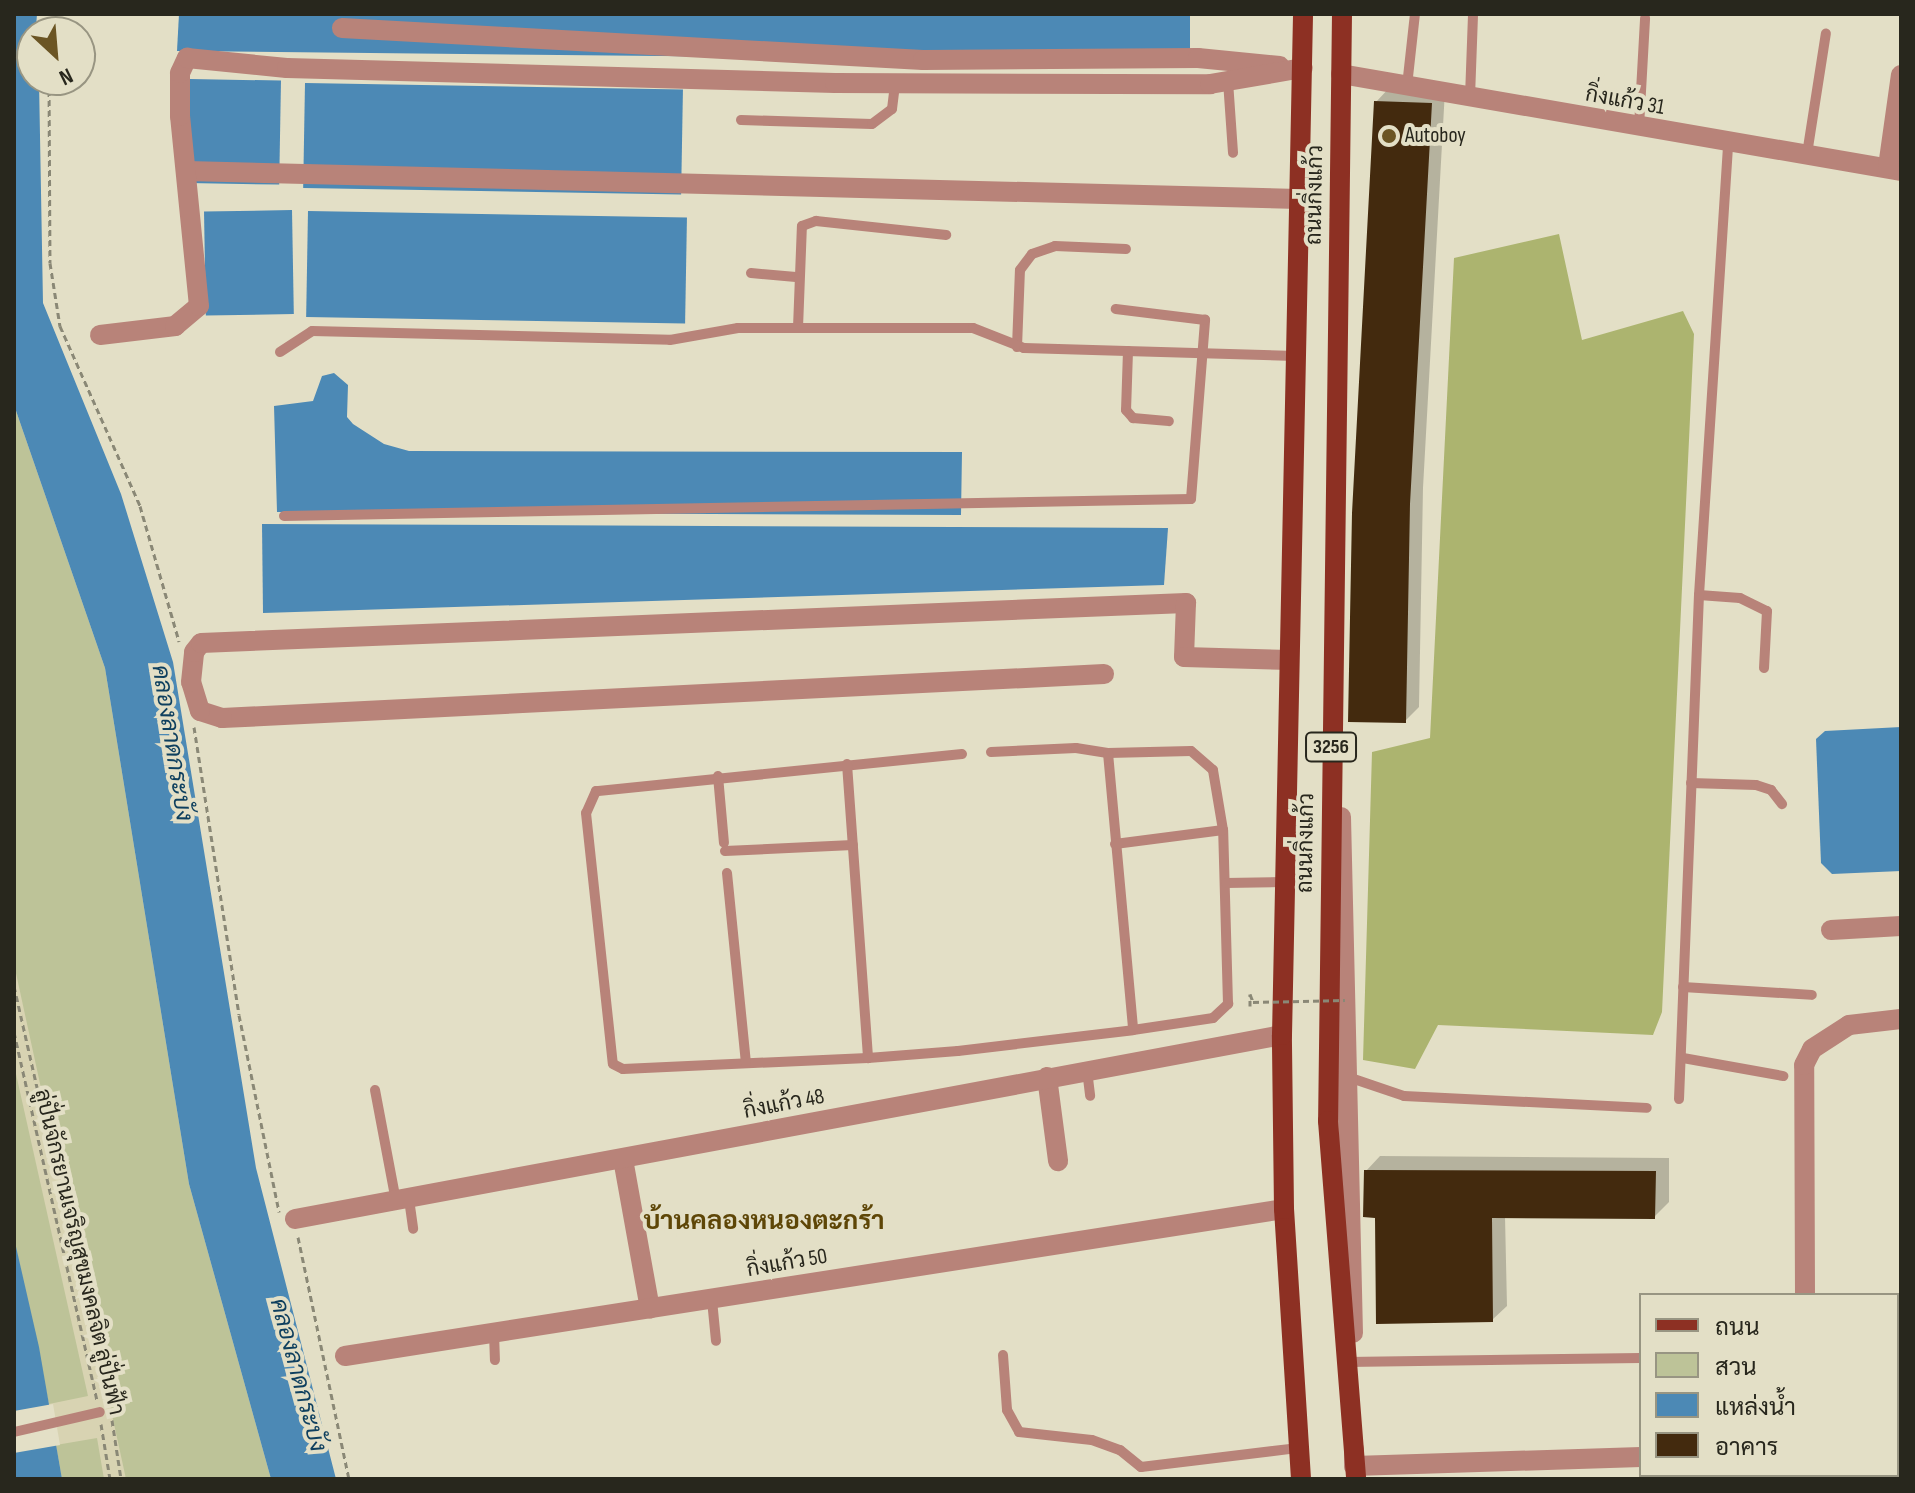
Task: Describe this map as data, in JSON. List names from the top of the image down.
{
  "streets": {
    "main road": ["ถนนกิ่งแก้ว", "3256"],
    "street": ["กิ่งแก้ว 31", "กิ่งแก้ว 48", "กิ่งแก้ว 50"],
    "path": ["ลู่ปั่นจักรยานเจริญสุขมงคลจิต ลู่ปั่นฟ้า"]
  },
  "crossings": [
    ["กิ่งแก้ว 31", "ถนนกิ่งแก้ว"],
    ["ถนนกิ่งแก้ว", "กิ่งแก้ว 48"],
    ["ถนนกิ่งแก้ว", "กิ่งแก้ว 50"]
  ],
  "districts": ["บ้านคลองหนองตะกร้า"],
  "water": ["คลองลาดกระบัง"],
  "places": ["Autoboy"],
  "legend": [
    "ถนน",
    "สวน",
    "แหล่งน้ำ",
    "อาคาร"
  ],
  "north": "bottom right"
}
